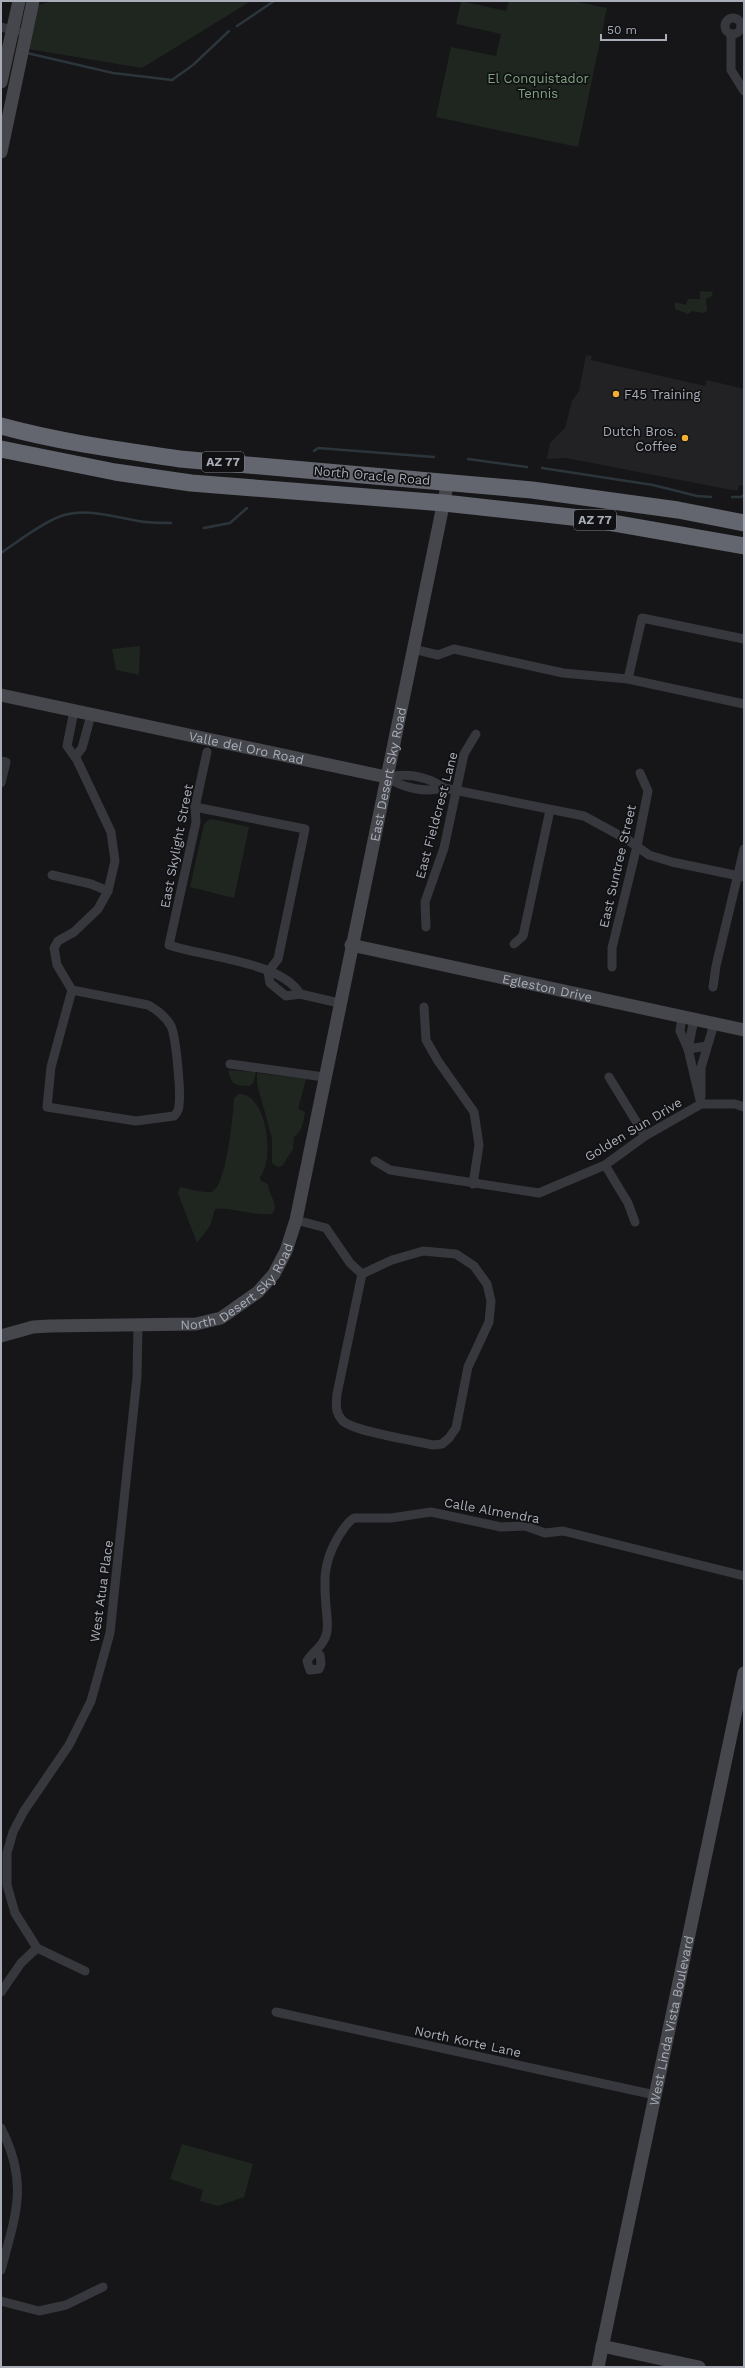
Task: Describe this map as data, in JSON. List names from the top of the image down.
{
  "streets": {
    "highway": ["AZ 77", "North Oracle Road"],
    "street": [
      "Valle del Oro Road",
      "East Desert Sky Road",
      "East Fieldcrest Lane",
      "East Skylight Street",
      "East Suntree Street",
      "Egleston Drive",
      "Golden Sun Drive",
      "North Desert Sky Road",
      "Calle Almendra",
      "West Atua Place",
      "West Linda Vista Boulevard",
      "North Korte Lane"
    ]
  },
  "crossings": [
    ["North Oracle Road", "East Desert Sky Road"],
    ["Valle del Oro Road", "East Desert Sky Road"],
    ["East Desert Sky Road", "Egleston Drive"],
    ["East Desert Sky Road", "North Desert Sky Road"],
    ["North Desert Sky Road", "West Atua Place"],
    ["West Linda Vista Boulevard", "North Korte Lane"]
  ],
  "parks": ["El Conquistador Tennis"],
  "places": ["F45 Training", "Dutch Bros. Coffee"],
  "scale_bar": "50 m"
}
